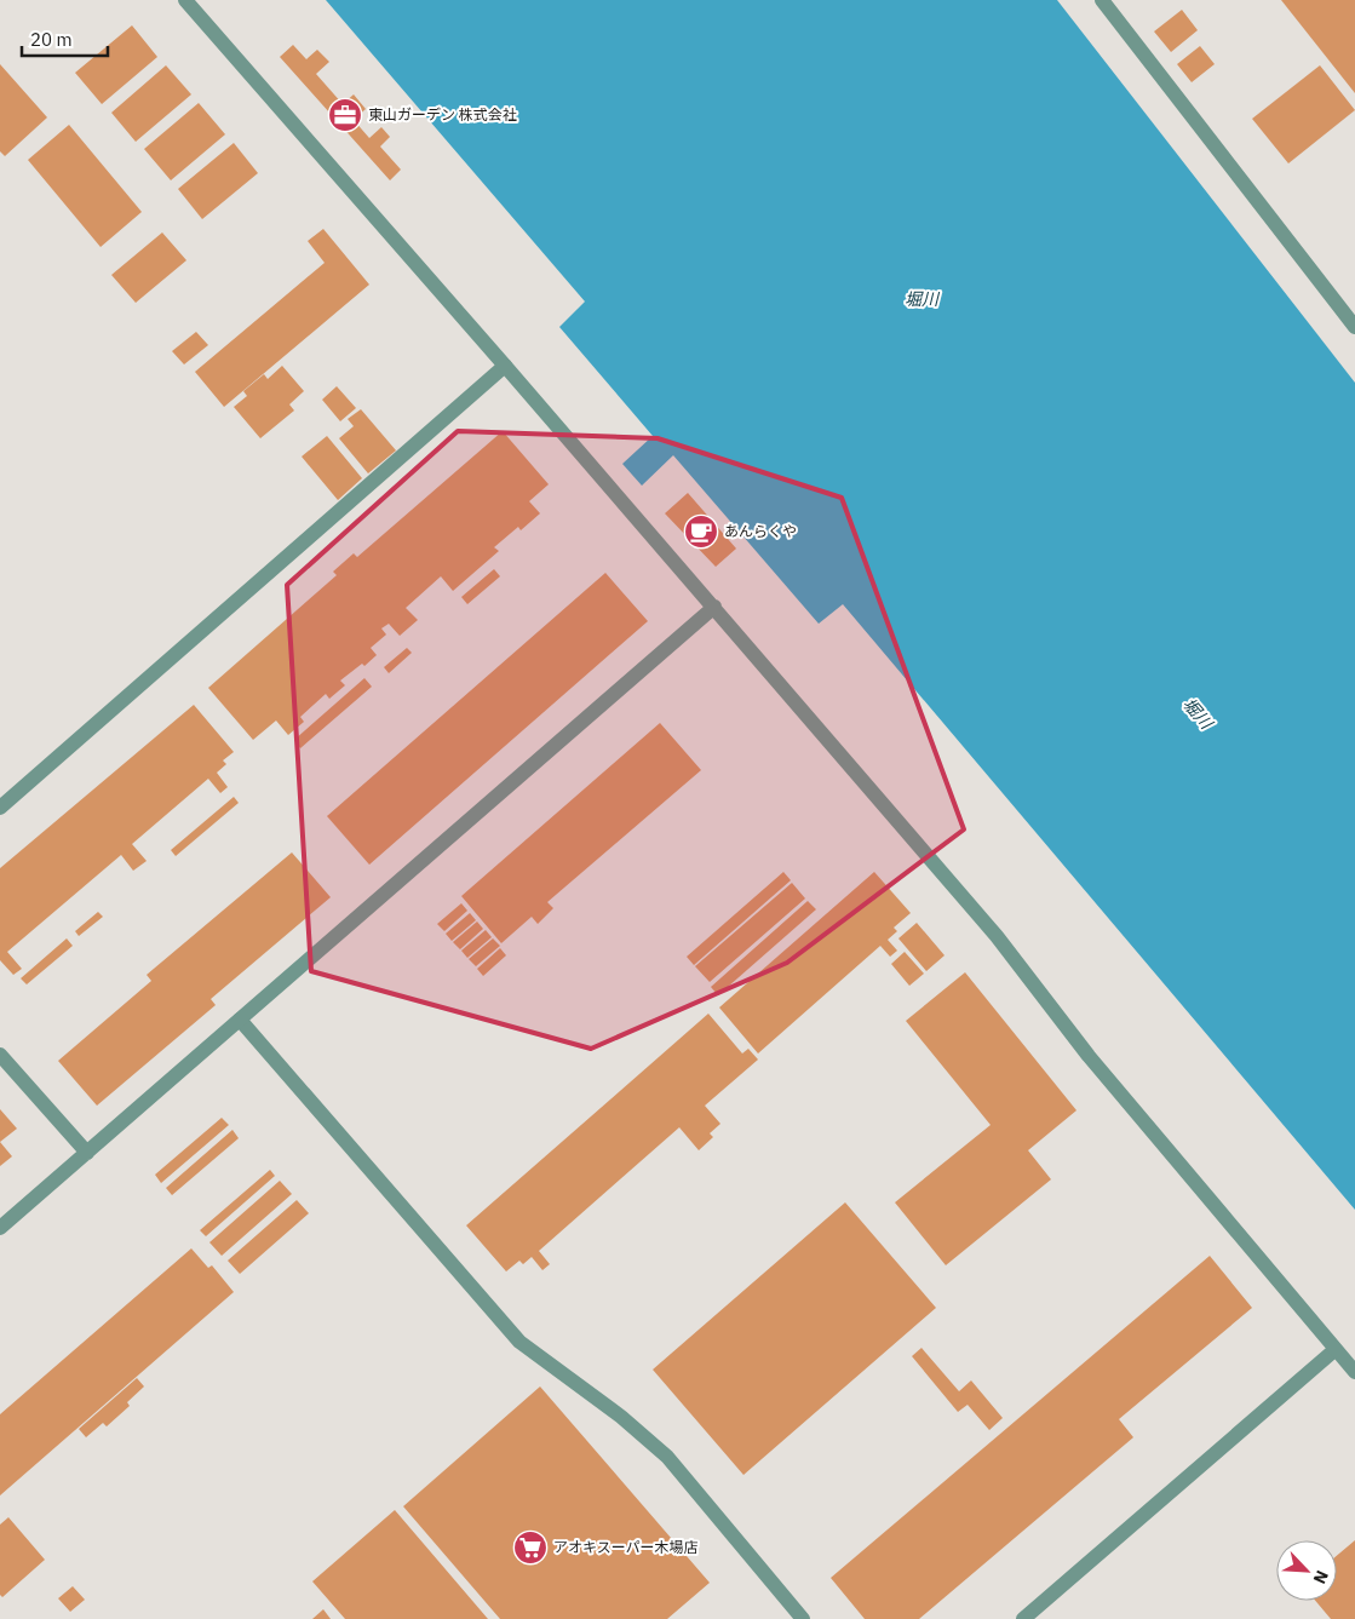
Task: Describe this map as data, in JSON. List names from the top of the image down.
{
  "water": ["堀川"],
  "places": {
    "office": ["東山ガーデン 株式会社"],
    "cafe": ["あんらくや"],
    "supermarket": ["アオキスーパー木場店"]
  },
  "scale_bar": "20 m",
  "north": "bottom right"
}
